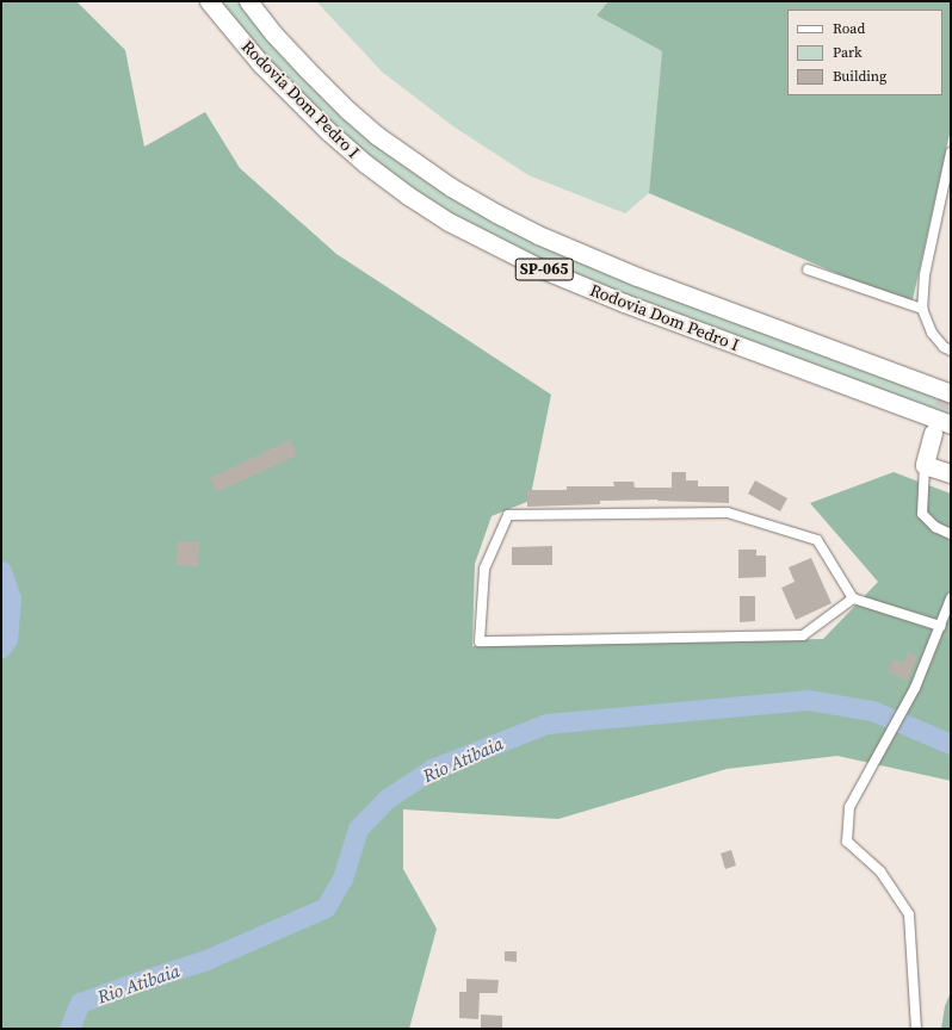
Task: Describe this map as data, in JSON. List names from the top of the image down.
{
  "streets": {
    "highway": ["Rodovia Dom Pedro I", "SP-065"]
  },
  "water": ["Rio Atibaia"],
  "legend": ["Road", "Park", "Building"]
}
